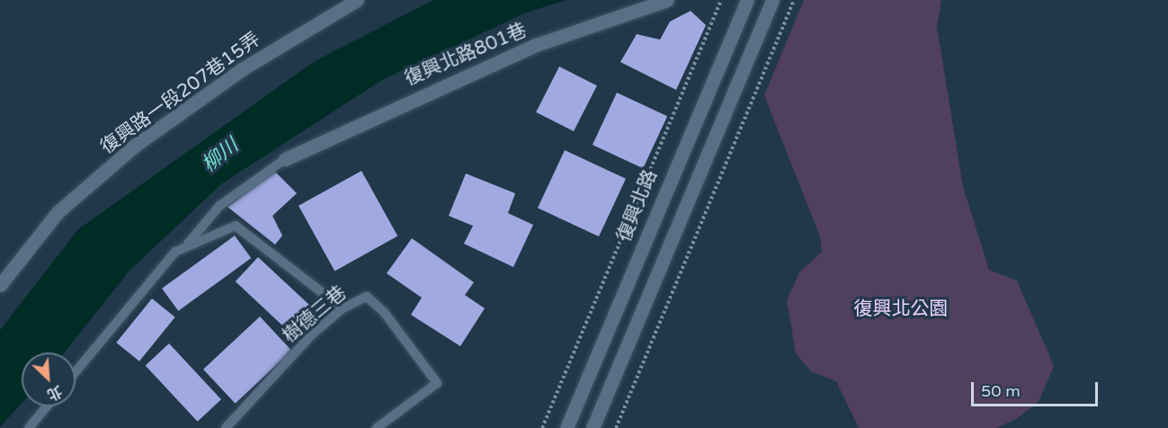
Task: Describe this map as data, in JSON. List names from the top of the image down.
{
  "streets": {
    "street": ["復興北路801巷", "復興路一段207巷15弄", "復興北路"],
    "lane": ["樹德三巷"]
  },
  "water": ["柳川"],
  "parks": ["復興北公園"],
  "scale_bar": "50 m",
  "north": "bottom right"
}
